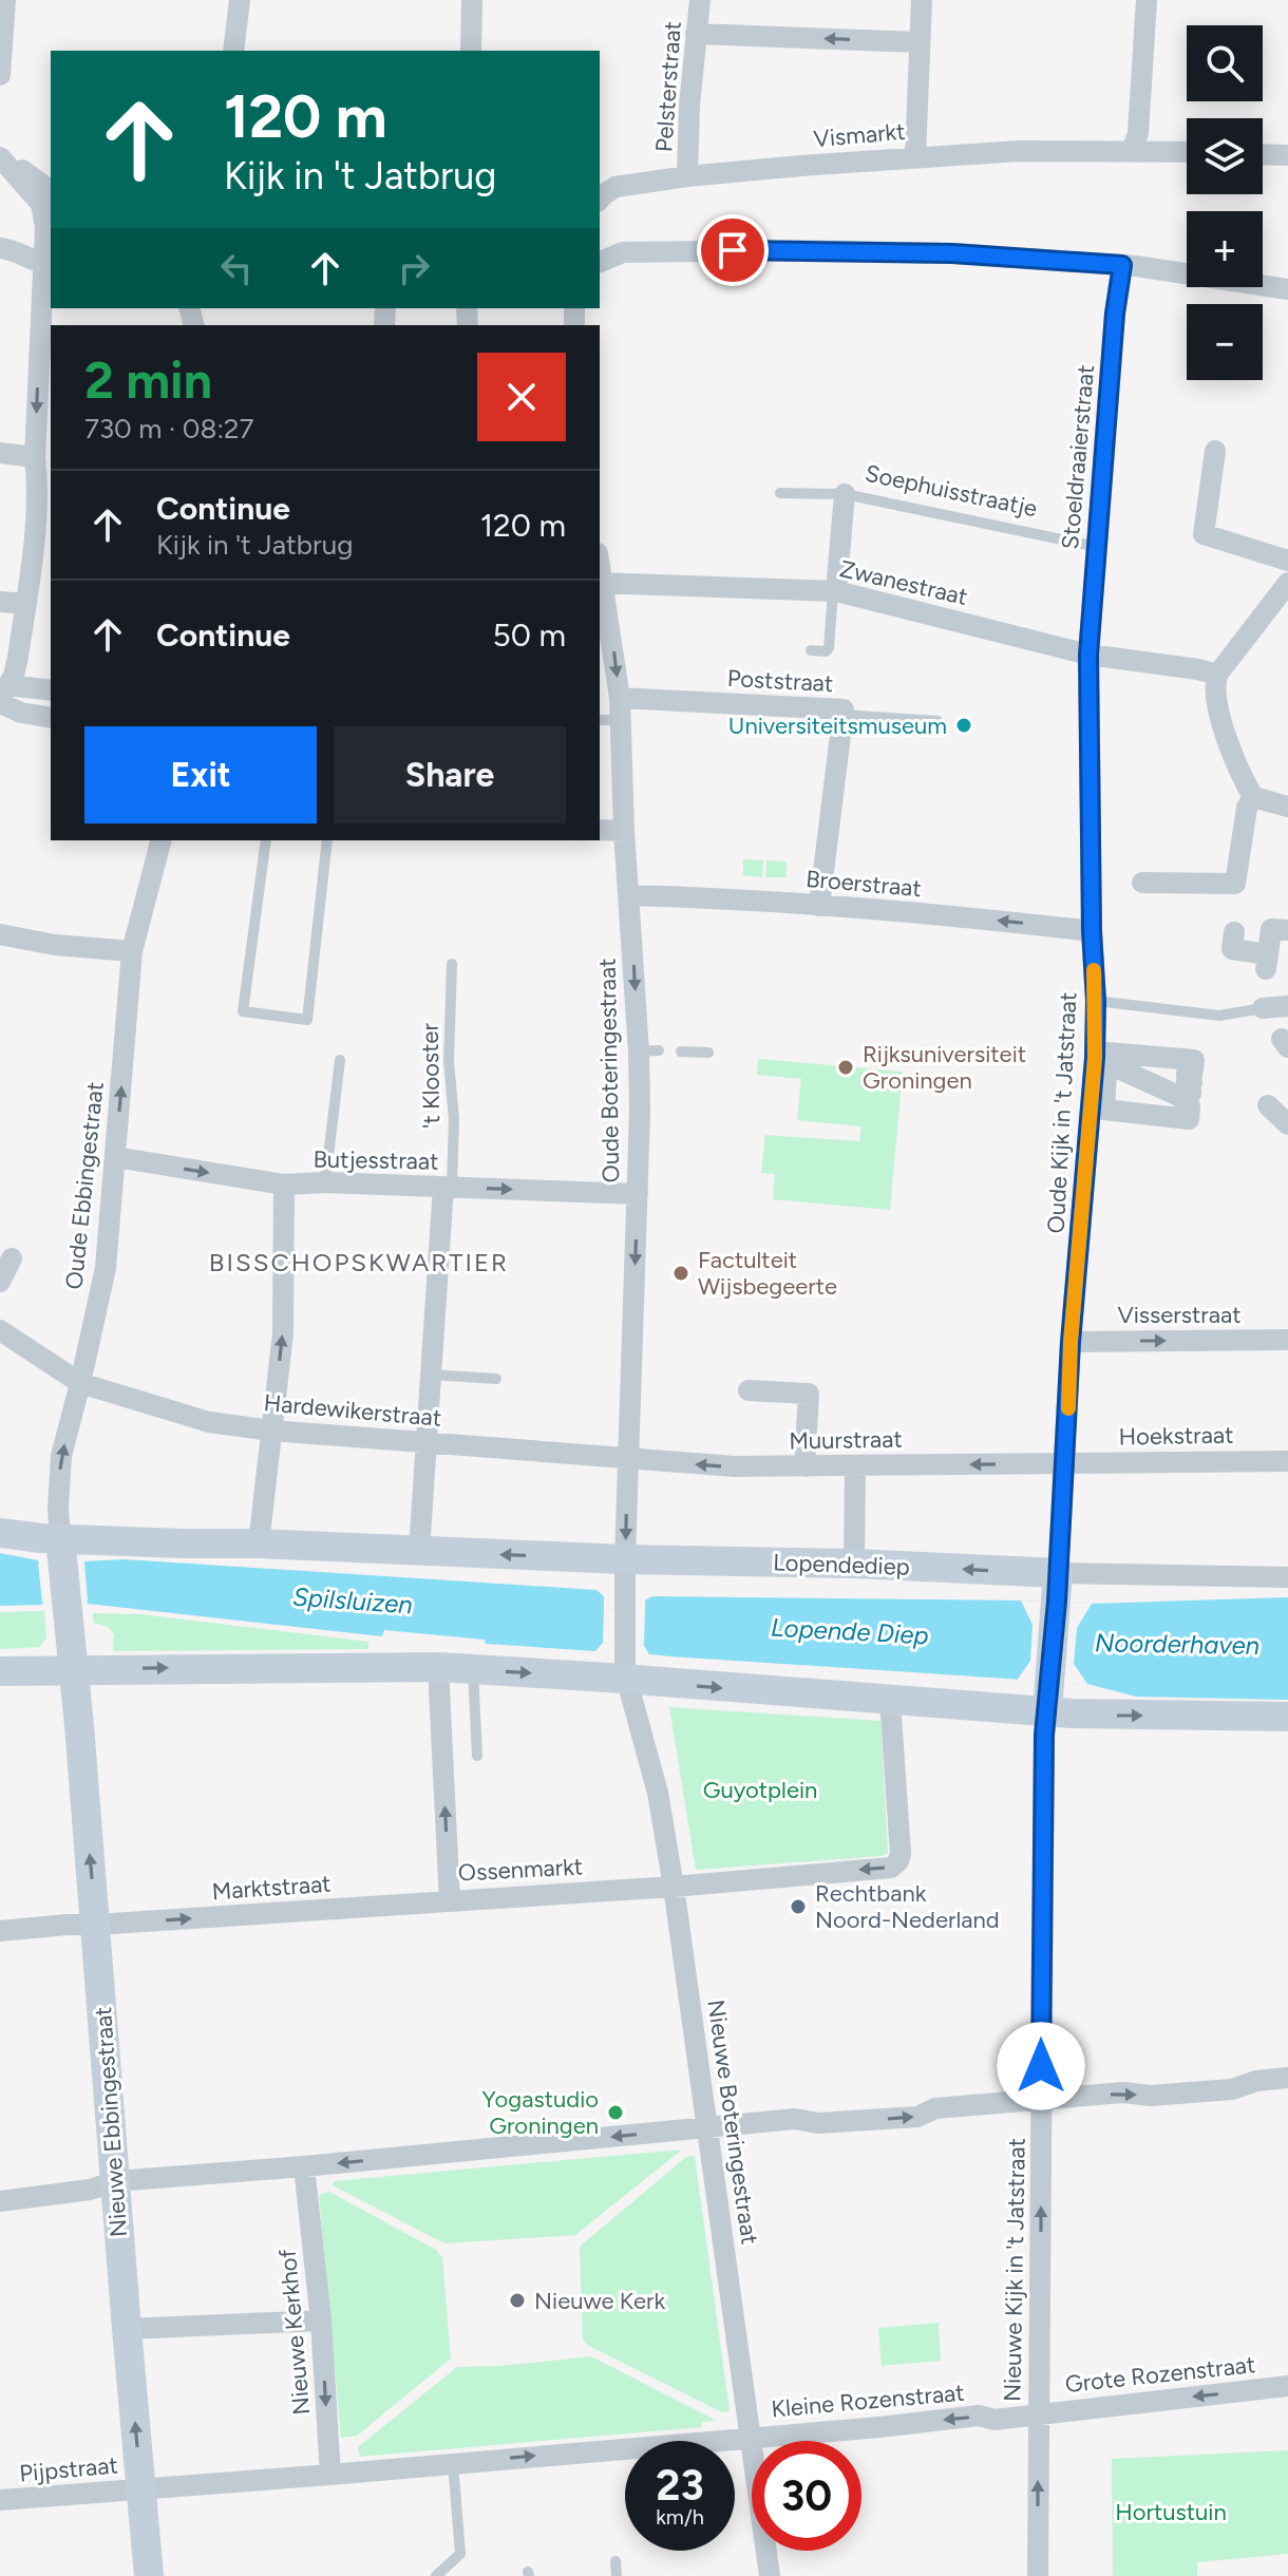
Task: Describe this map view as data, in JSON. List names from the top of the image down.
{
  "streets": {
    "street": [
      "Pelsterstraat",
      "Vismarkt",
      "Stoeldraaierstraat",
      "Soephuisstraatje",
      "Zwanestraat",
      "Poststraat",
      "Broerstraat",
      "Oude Boteringestraat",
      "Oude Kijk in 't Jatstraat",
      "Butjesstraat",
      "Oude Ebbingestraat",
      "Visserstraat",
      "Hardewikerstraat",
      "Hoekstraat",
      "Muurstraat",
      "Lopendediep",
      "Ossenmarkt",
      "Marktstraat",
      "Nieuwe Ebbingestraat",
      "Nieuwe Boteringestraat",
      "Nieuwe Kijk in 't Jatstraat",
      "Nieuwe Kerkhof",
      "Grote Rozenstraat",
      "Kleine Rozenstraat",
      "Pijpstraat"
    ],
    "lane": ["'t Klooster"]
  },
  "crossings": [
    ["Pelsterstraat", "Vismarkt"],
    ["Stoeldraaierstraat", "Soephuisstraatje"],
    ["Stoeldraaierstraat", "Zwanestraat"],
    ["Stoeldraaierstraat", "Oude Kijk in 't Jatstraat"],
    ["Soephuisstraatje", "Zwanestraat"],
    ["Zwanestraat", "Oude Boteringestraat"],
    ["Zwanestraat", "Oude Kijk in 't Jatstraat"],
    ["Poststraat", "Broerstraat"],
    ["Poststraat", "Oude Boteringestraat"],
    ["Broerstraat", "Oude Boteringestraat"],
    ["Broerstraat", "Oude Kijk in 't Jatstraat"],
    ["Oude Boteringestraat", "Butjesstraat"],
    ["Oude Boteringestraat", "Hardewikerstraat"],
    ["Oude Boteringestraat", "Muurstraat"],
    ["Oude Boteringestraat", "Lopendediep"],
    ["Oude Boteringestraat", "Nieuwe Boteringestraat"],
    ["'t Klooster", "Butjesstraat"],
    ["Oude Kijk in 't Jatstraat", "Visserstraat"],
    ["Oude Kijk in 't Jatstraat", "Hoekstraat"],
    ["Oude Kijk in 't Jatstraat", "Muurstraat"],
    ["Oude Kijk in 't Jatstraat", "Lopendediep"],
    ["Butjesstraat", "Oude Ebbingestraat"],
    ["Oude Ebbingestraat", "Hardewikerstraat"],
    ["Oude Ebbingestraat", "Nieuwe Ebbingestraat"],
    ["Hardewikerstraat", "Muurstraat"],
    ["Hoekstraat", "Muurstraat"],
    ["Ossenmarkt", "Marktstraat"],
    ["Ossenmarkt", "Nieuwe Boteringestraat"],
    ["Marktstraat", "Nieuwe Ebbingestraat"],
    ["Nieuwe Ebbingestraat", "Pijpstraat"],
    ["Nieuwe Boteringestraat", "Kleine Rozenstraat"],
    ["Nieuwe Kijk in 't Jatstraat", "Grote Rozenstraat"],
    ["Nieuwe Kijk in 't Jatstraat", "Kleine Rozenstraat"],
    ["Nieuwe Kerkhof", "Pijpstraat"],
    ["Grote Rozenstraat", "Kleine Rozenstraat"]
  ],
  "one_way": [
    "Broerstraat",
    "Oude Boteringestraat",
    "Butjesstraat",
    "Oude Ebbingestraat",
    "Visserstraat",
    "Muurstraat",
    "Ossenmarkt",
    "Marktstraat",
    "Nieuwe Ebbingestraat",
    "Nieuwe Kijk in 't Jatstraat",
    "Nieuwe Kerkhof",
    "Grote Rozenstraat",
    "Kleine Rozenstraat"
  ],
  "districts": ["BISSCHOPSKWARTIER"],
  "water": ["Spilsluizen", "Lopende Diep", "Noorderhaven"],
  "parks": ["Guyotplein", "Hortustuin"],
  "places": [
    "Universiteitsmuseum",
    "Rijksuniversiteit Groningen",
    "Factulteit Wijsbegeerte",
    "Rechtbank Noord-Nederland",
    "Yogastudio Groningen",
    "Nieuwe Kerk"
  ],
  "page": {
    "map_buttons": ["+", "−"],
    "turn": ["120 m", "Kijk in 't Jatbrug"],
    "heading": ["2 min", "730 m · 08:27"],
    "list": [
      {
        "name": "Continue",
        "note": "Kijk in 't Jatbrug",
        "value": "120 m"
      },
      {
        "name": "Continue",
        "value": "50 m"
      }
    ],
    "buttons": ["Exit", "Share"],
    "speed": "23 km/h",
    "limit": "30"
  }
}
